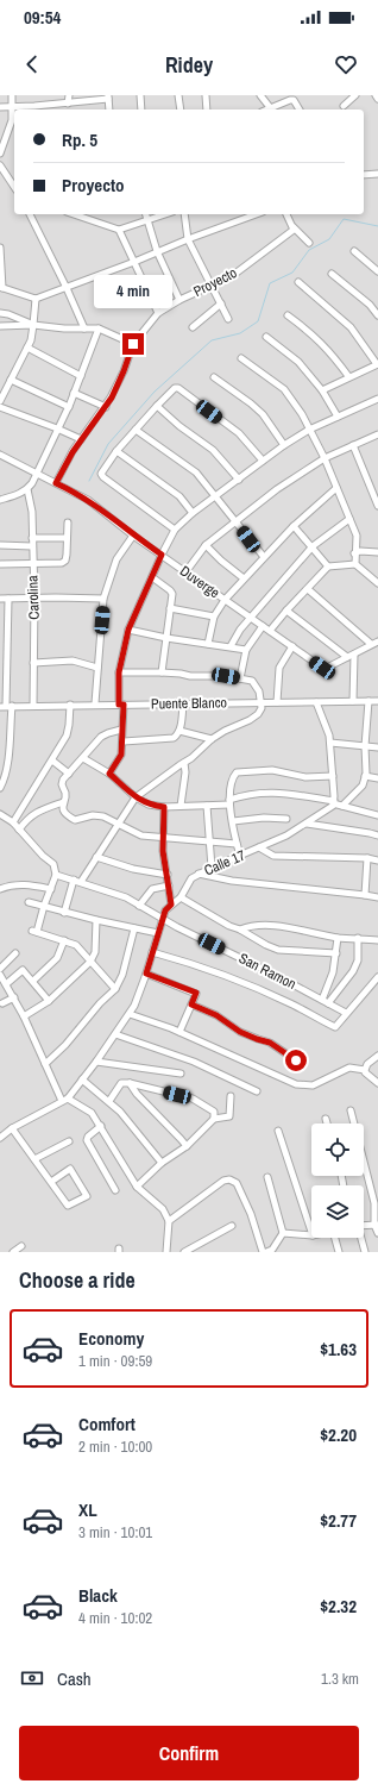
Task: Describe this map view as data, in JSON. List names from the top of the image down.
{
  "streets": {
    "street": [
      "Proyecto",
      "Duverge",
      "Carolina",
      "Puente Blanco",
      "Calle 17",
      "San Ramon"
    ]
  },
  "crossings": [
    ["Proyecto", "Duverge"],
    ["Carolina", "Puente Blanco"],
    ["Calle 17", "San Ramon"]
  ],
  "page": {
    "status": "09:54",
    "header": "Ridey",
    "banner": ["Rp. 5", "Proyecto"],
    "bubble": "4 min",
    "heading": "Choose a ride",
    "list": [
      {
        "name": "Economy",
        "note": "1 min · 09:59",
        "value": "$1.63"
      },
      {
        "name": "Comfort",
        "note": "2 min · 10:00",
        "value": "$2.20"
      },
      {
        "name": "XL",
        "note": "3 min · 10:01",
        "value": "$2.77"
      },
      {
        "name": "Black",
        "note": "4 min · 10:02",
        "value": "$2.32"
      }
    ],
    "pay": ["Cash", "1.3 km"],
    "buttons": "Confirm"
  }
}
